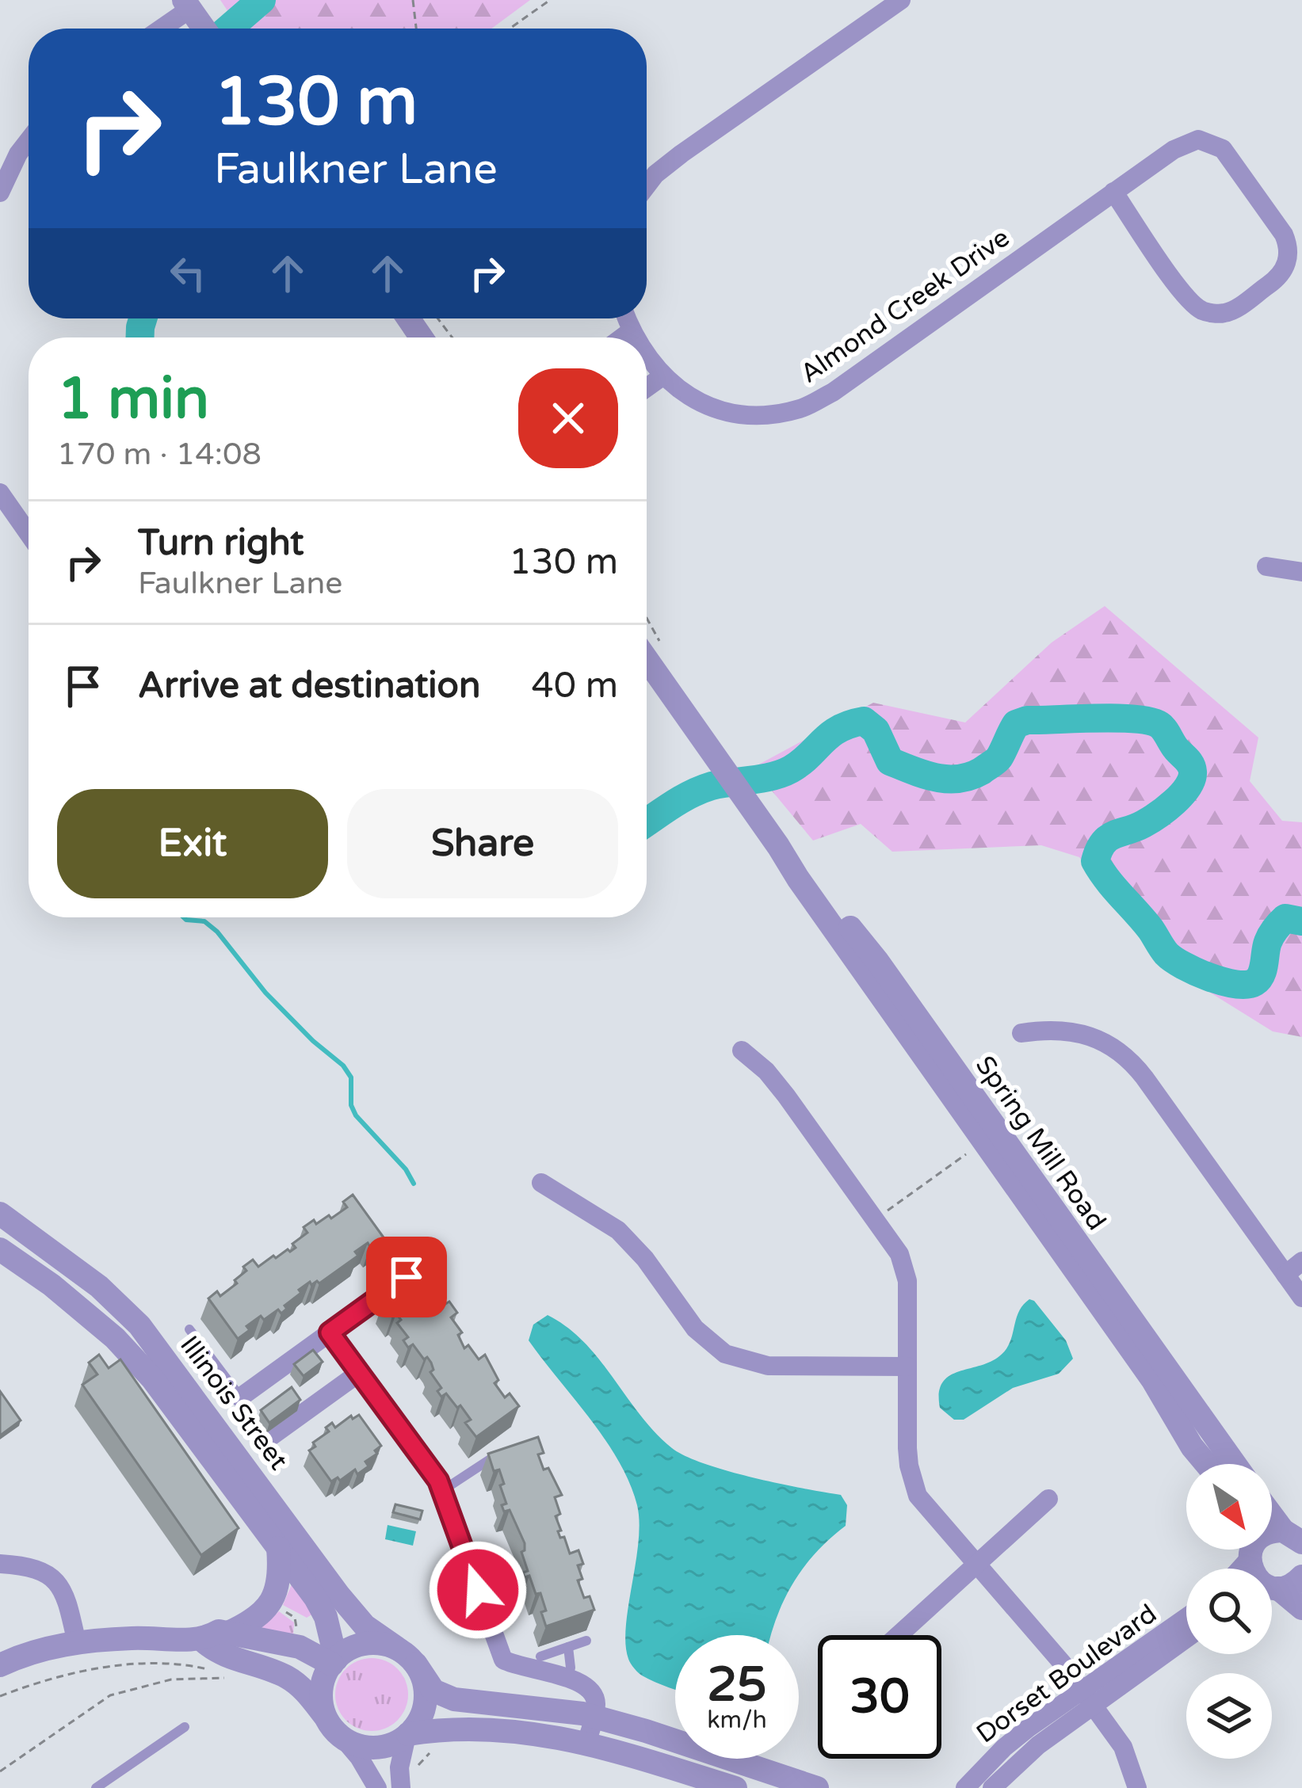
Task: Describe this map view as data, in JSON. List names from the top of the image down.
{
  "streets": {
    "street": [
      "Almond Creek Drive",
      "Spring Mill Road",
      "Illinois Street",
      "Dorset Boulevard"
    ]
  },
  "north": "bottom right",
  "page": {
    "turn": ["130 m", "Faulkner Lane"],
    "heading": ["1 min", "170 m · 14:08"],
    "list": [
      {
        "name": "Turn right",
        "note": "Faulkner Lane",
        "value": "130 m"
      },
      {
        "name": "Arrive at destination",
        "value": "40 m"
      }
    ],
    "buttons": ["Exit", "Share"],
    "speed": "25 km/h",
    "limit": "30"
  }
}
